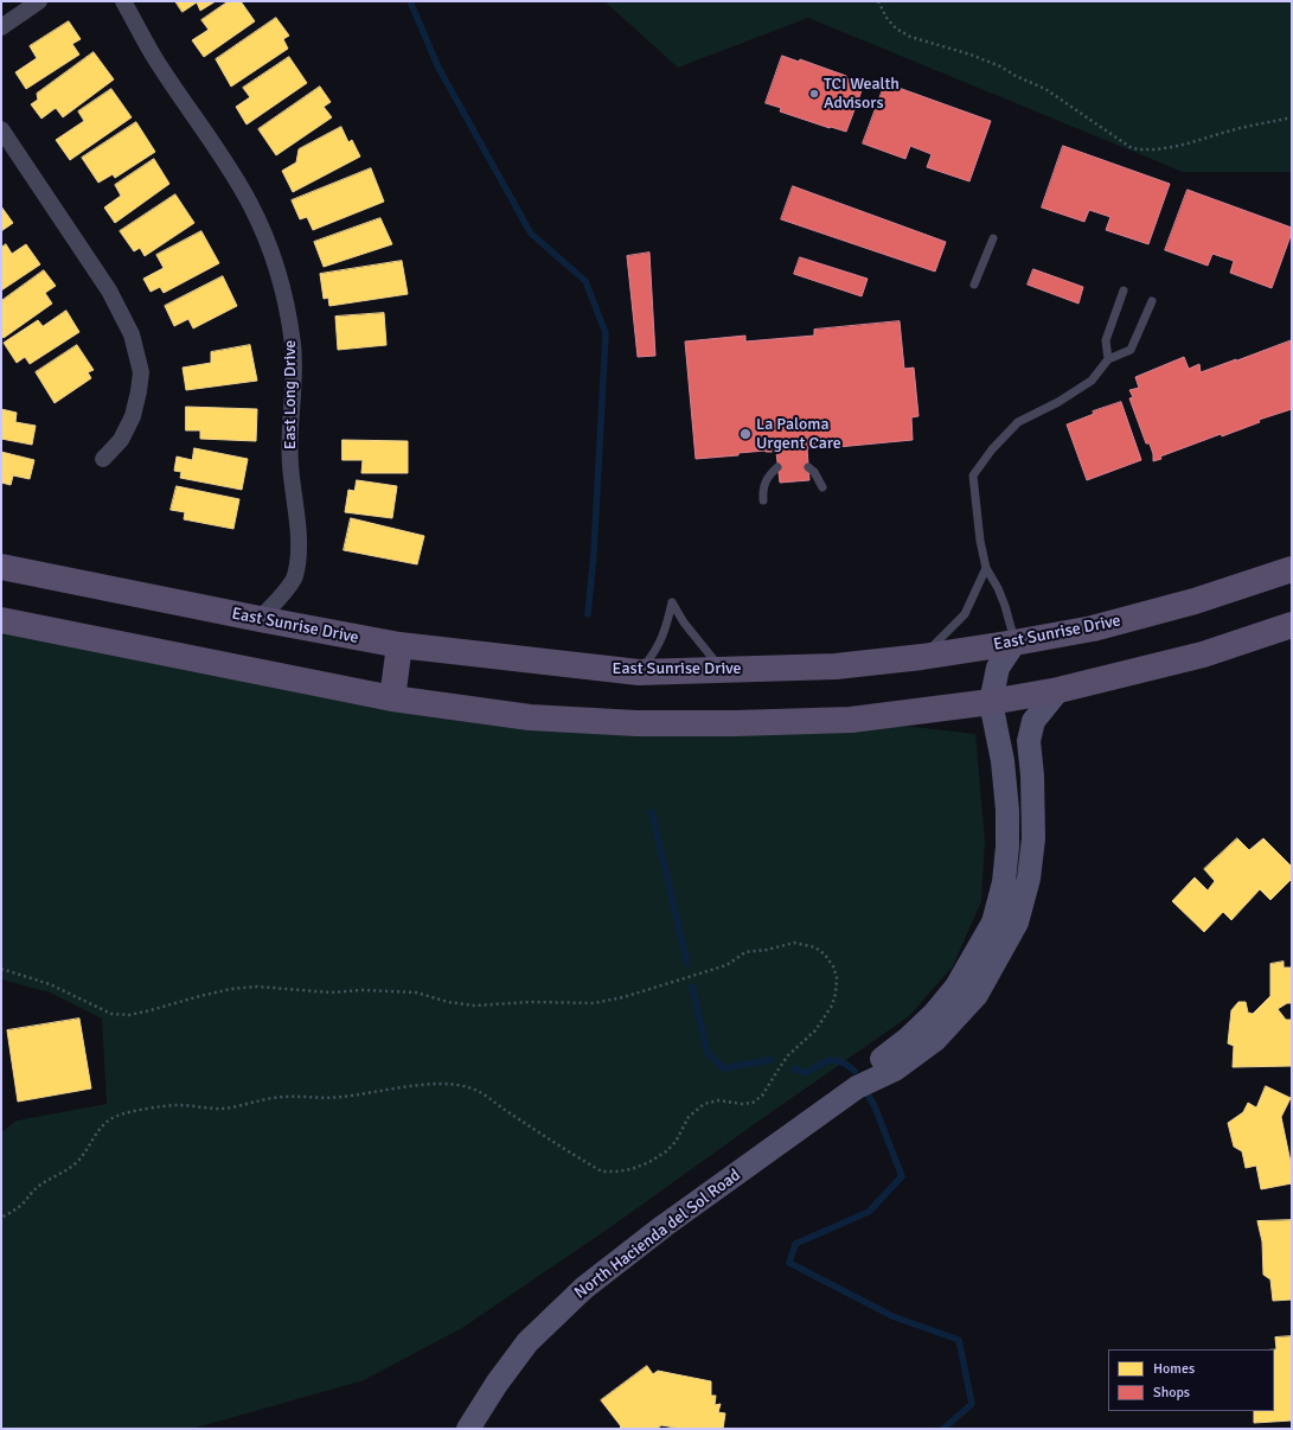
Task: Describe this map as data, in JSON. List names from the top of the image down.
{
  "streets": {
    "main road": ["East Sunrise Drive"],
    "street": ["East Long Drive", "North Hacienda del Sol Road"]
  },
  "crossings": [
    ["East Long Drive", "East Sunrise Drive"],
    ["East Sunrise Drive", "North Hacienda del Sol Road"]
  ],
  "places": ["TCI Wealth Advisors", "La Paloma Urgent Care"],
  "legend": ["Homes", "Shops"]
}
